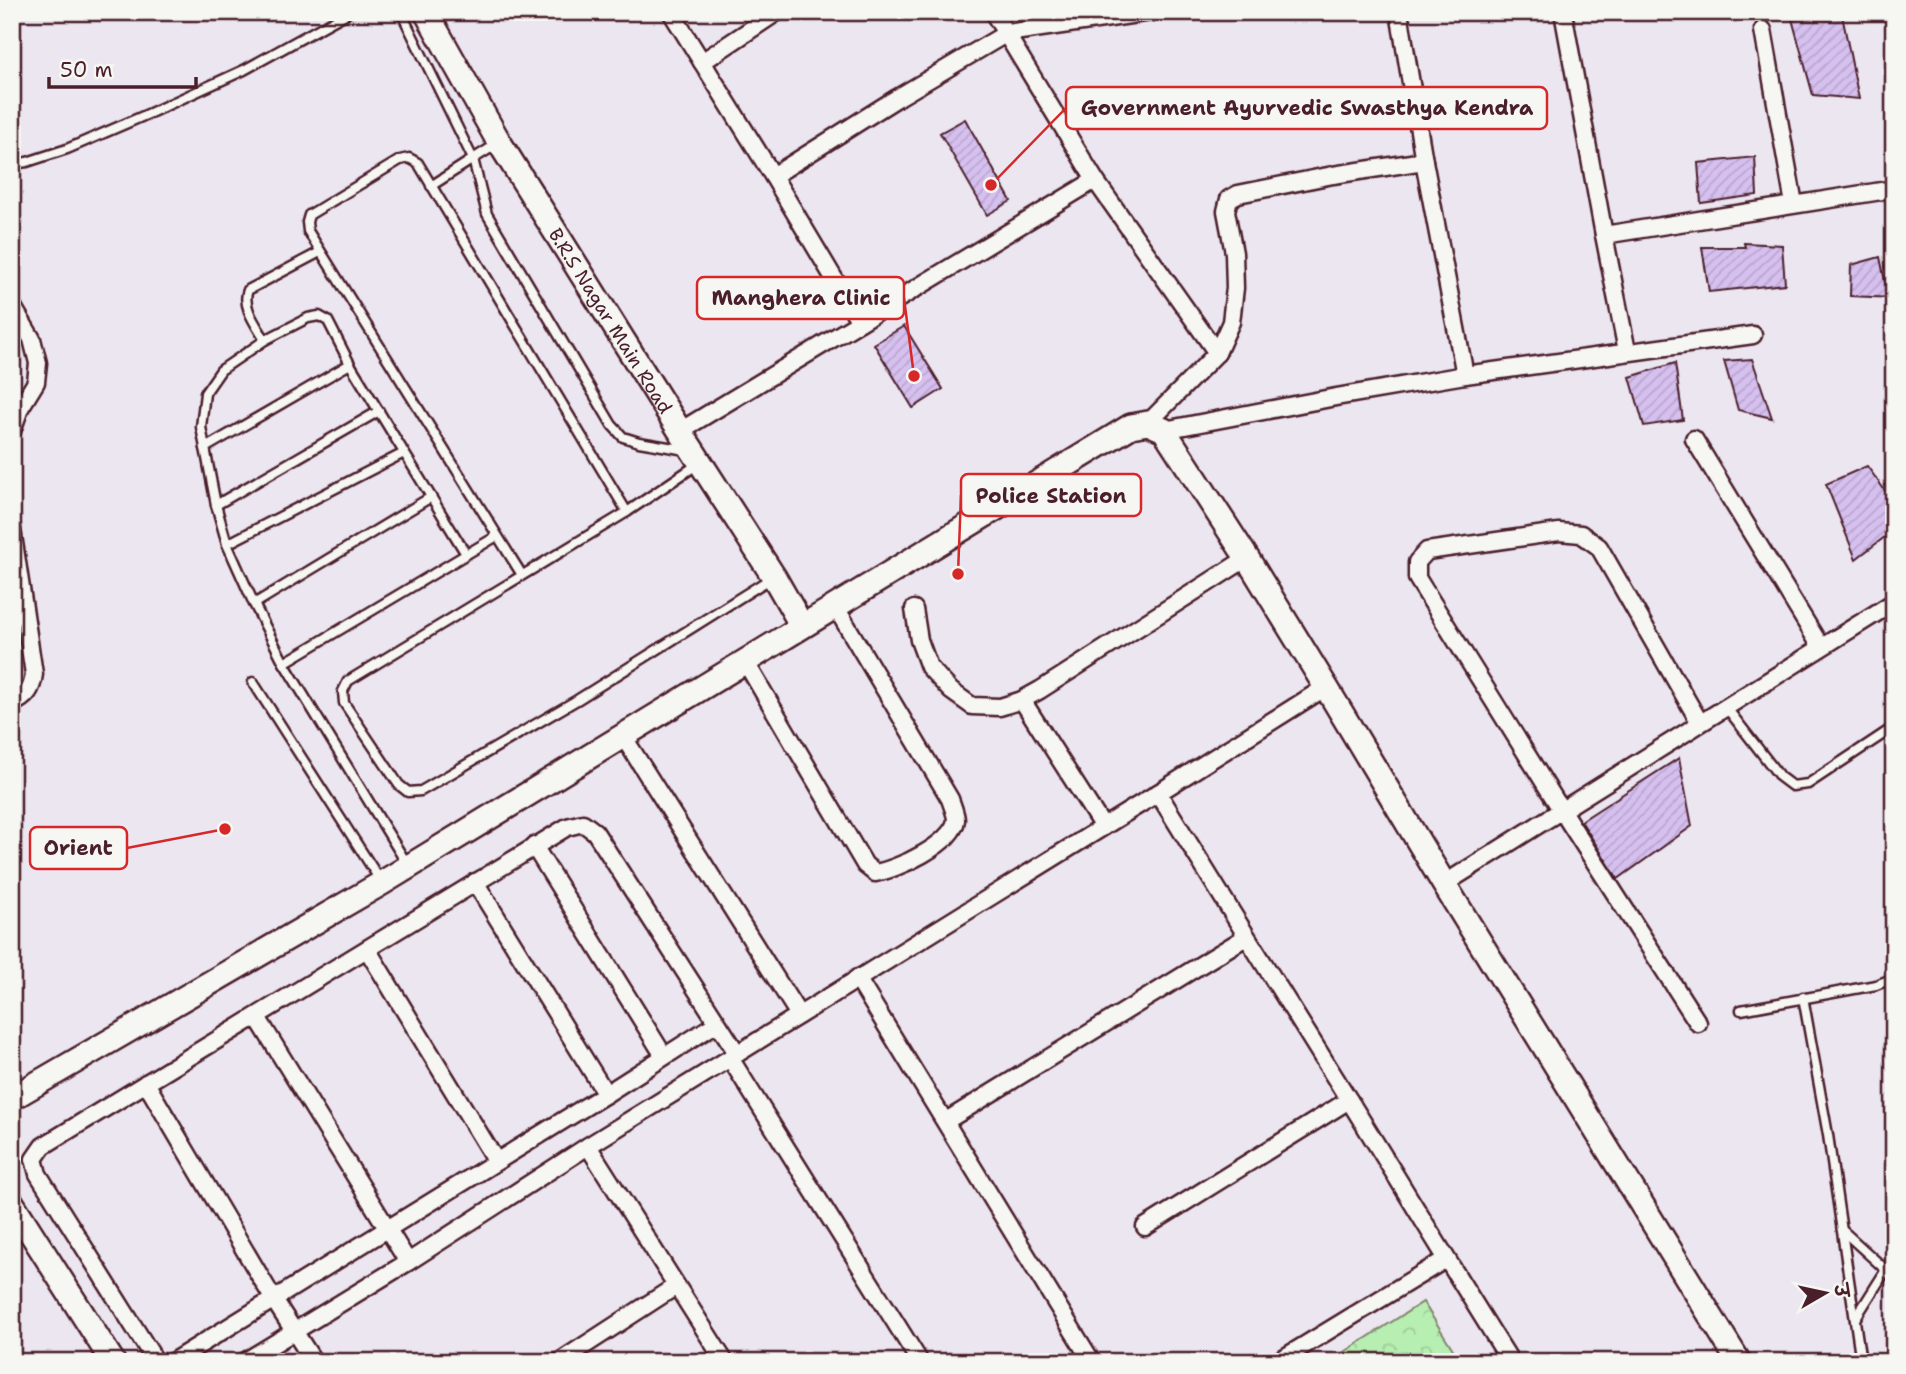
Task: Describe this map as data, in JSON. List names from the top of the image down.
{
  "streets": {
    "street": ["B.R.S Nagar Main Road"]
  },
  "places": [
    "Government Ayurvedic Swasthya Kendra",
    "Manghera Clinic",
    "Police Station",
    "Orient"
  ],
  "scale_bar": "50 m",
  "north": "right"
}
